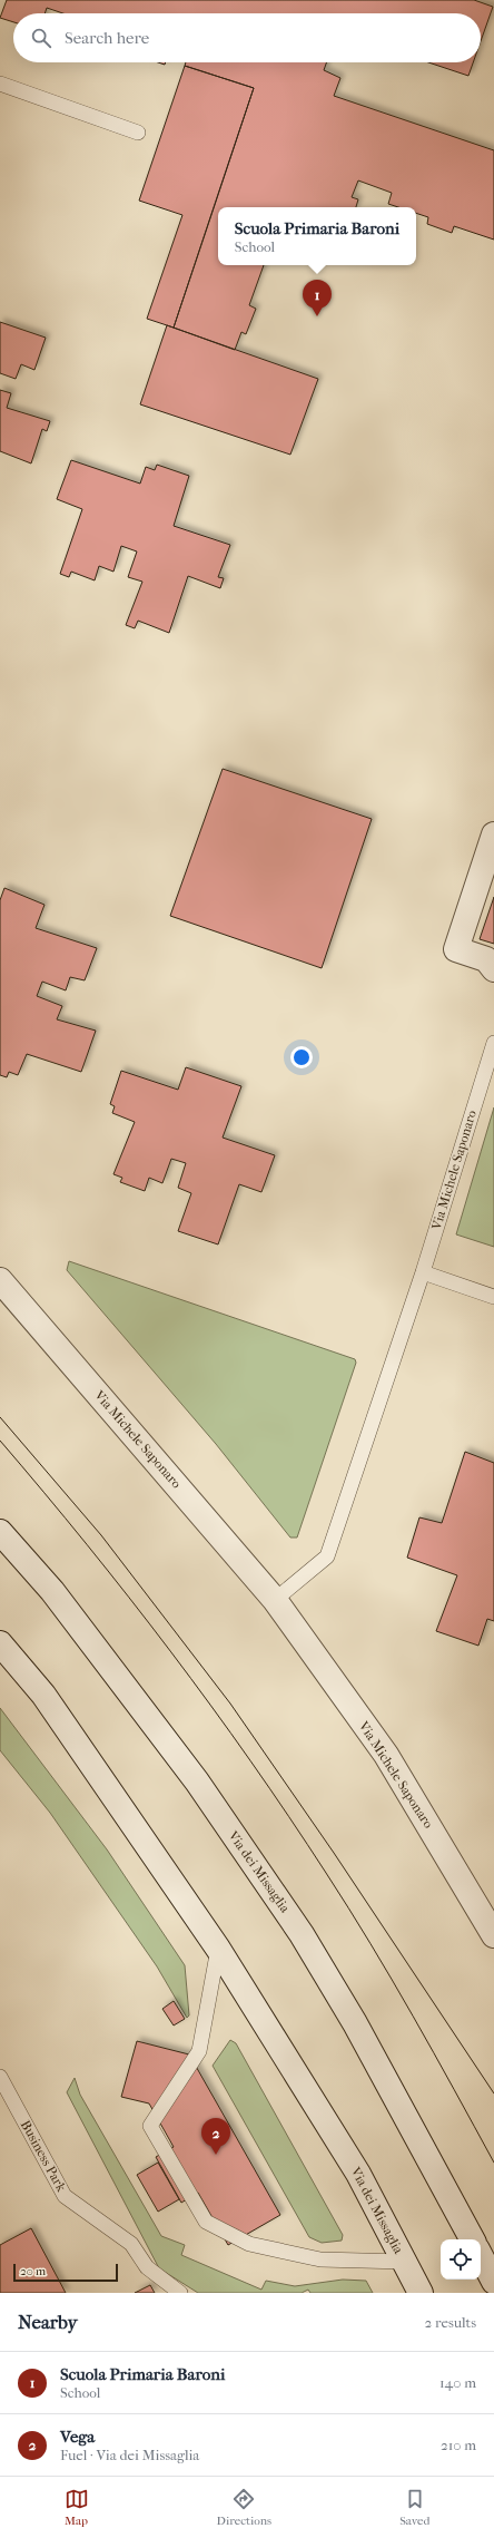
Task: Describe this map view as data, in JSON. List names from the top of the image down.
{
  "streets": {
    "main road": ["Via Michele Saponaro", "Via dei Missaglia"],
    "lane": ["Business Park"]
  },
  "scale_bar": "20 m",
  "page": {
    "search": "Search here",
    "popup": ["Scuola Primaria Baroni", "School"],
    "pins": ["1", "2"],
    "scale": "20 m",
    "heading": ["Nearby", "2 results"],
    "list": [
      {
        "mark": "1",
        "name": "Scuola Primaria Baroni",
        "note": "School",
        "value": "140 m"
      },
      {
        "mark": "2",
        "name": "Vega",
        "note": "Fuel · Via dei Missaglia",
        "value": "210 m"
      }
    ],
    "nav": ["Map", "Directions", "Saved"]
  }
}
